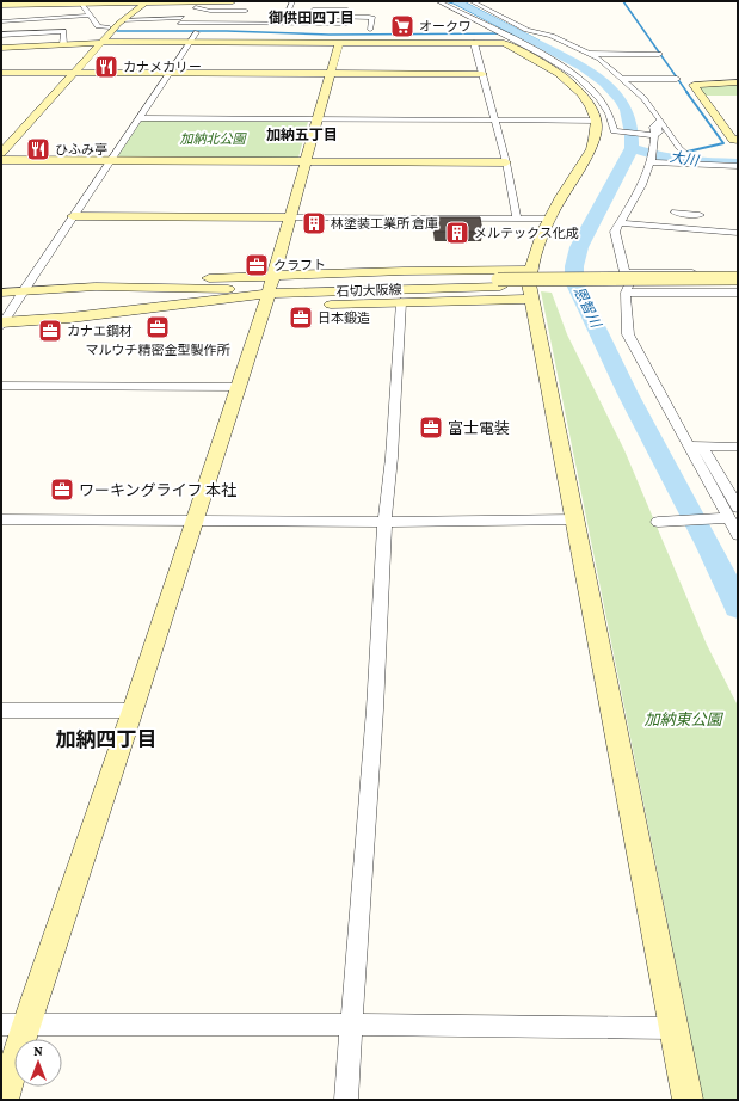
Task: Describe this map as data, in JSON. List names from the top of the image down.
{
  "streets": {
    "street": ["石切大阪線"]
  },
  "districts": ["御供田四丁目", "加納五丁目", "加納四丁目"],
  "water": ["大川", "恩智川"],
  "parks": ["加納北公園", "加納東公園"],
  "places": {
    "supermarket": ["オークワ"],
    "restaurant": ["カナメカリー", "ひふみ亭"],
    "building": ["林塗装工業所 倉庫", "メルテックス化成"],
    "office": [
      "クラフト",
      "日本鍛造",
      "マルウチ精密金型製作所",
      "カナエ鋼材",
      "富士電装",
      "ワーキングライフ 本社"
    ]
  },
  "north": "top"
}
